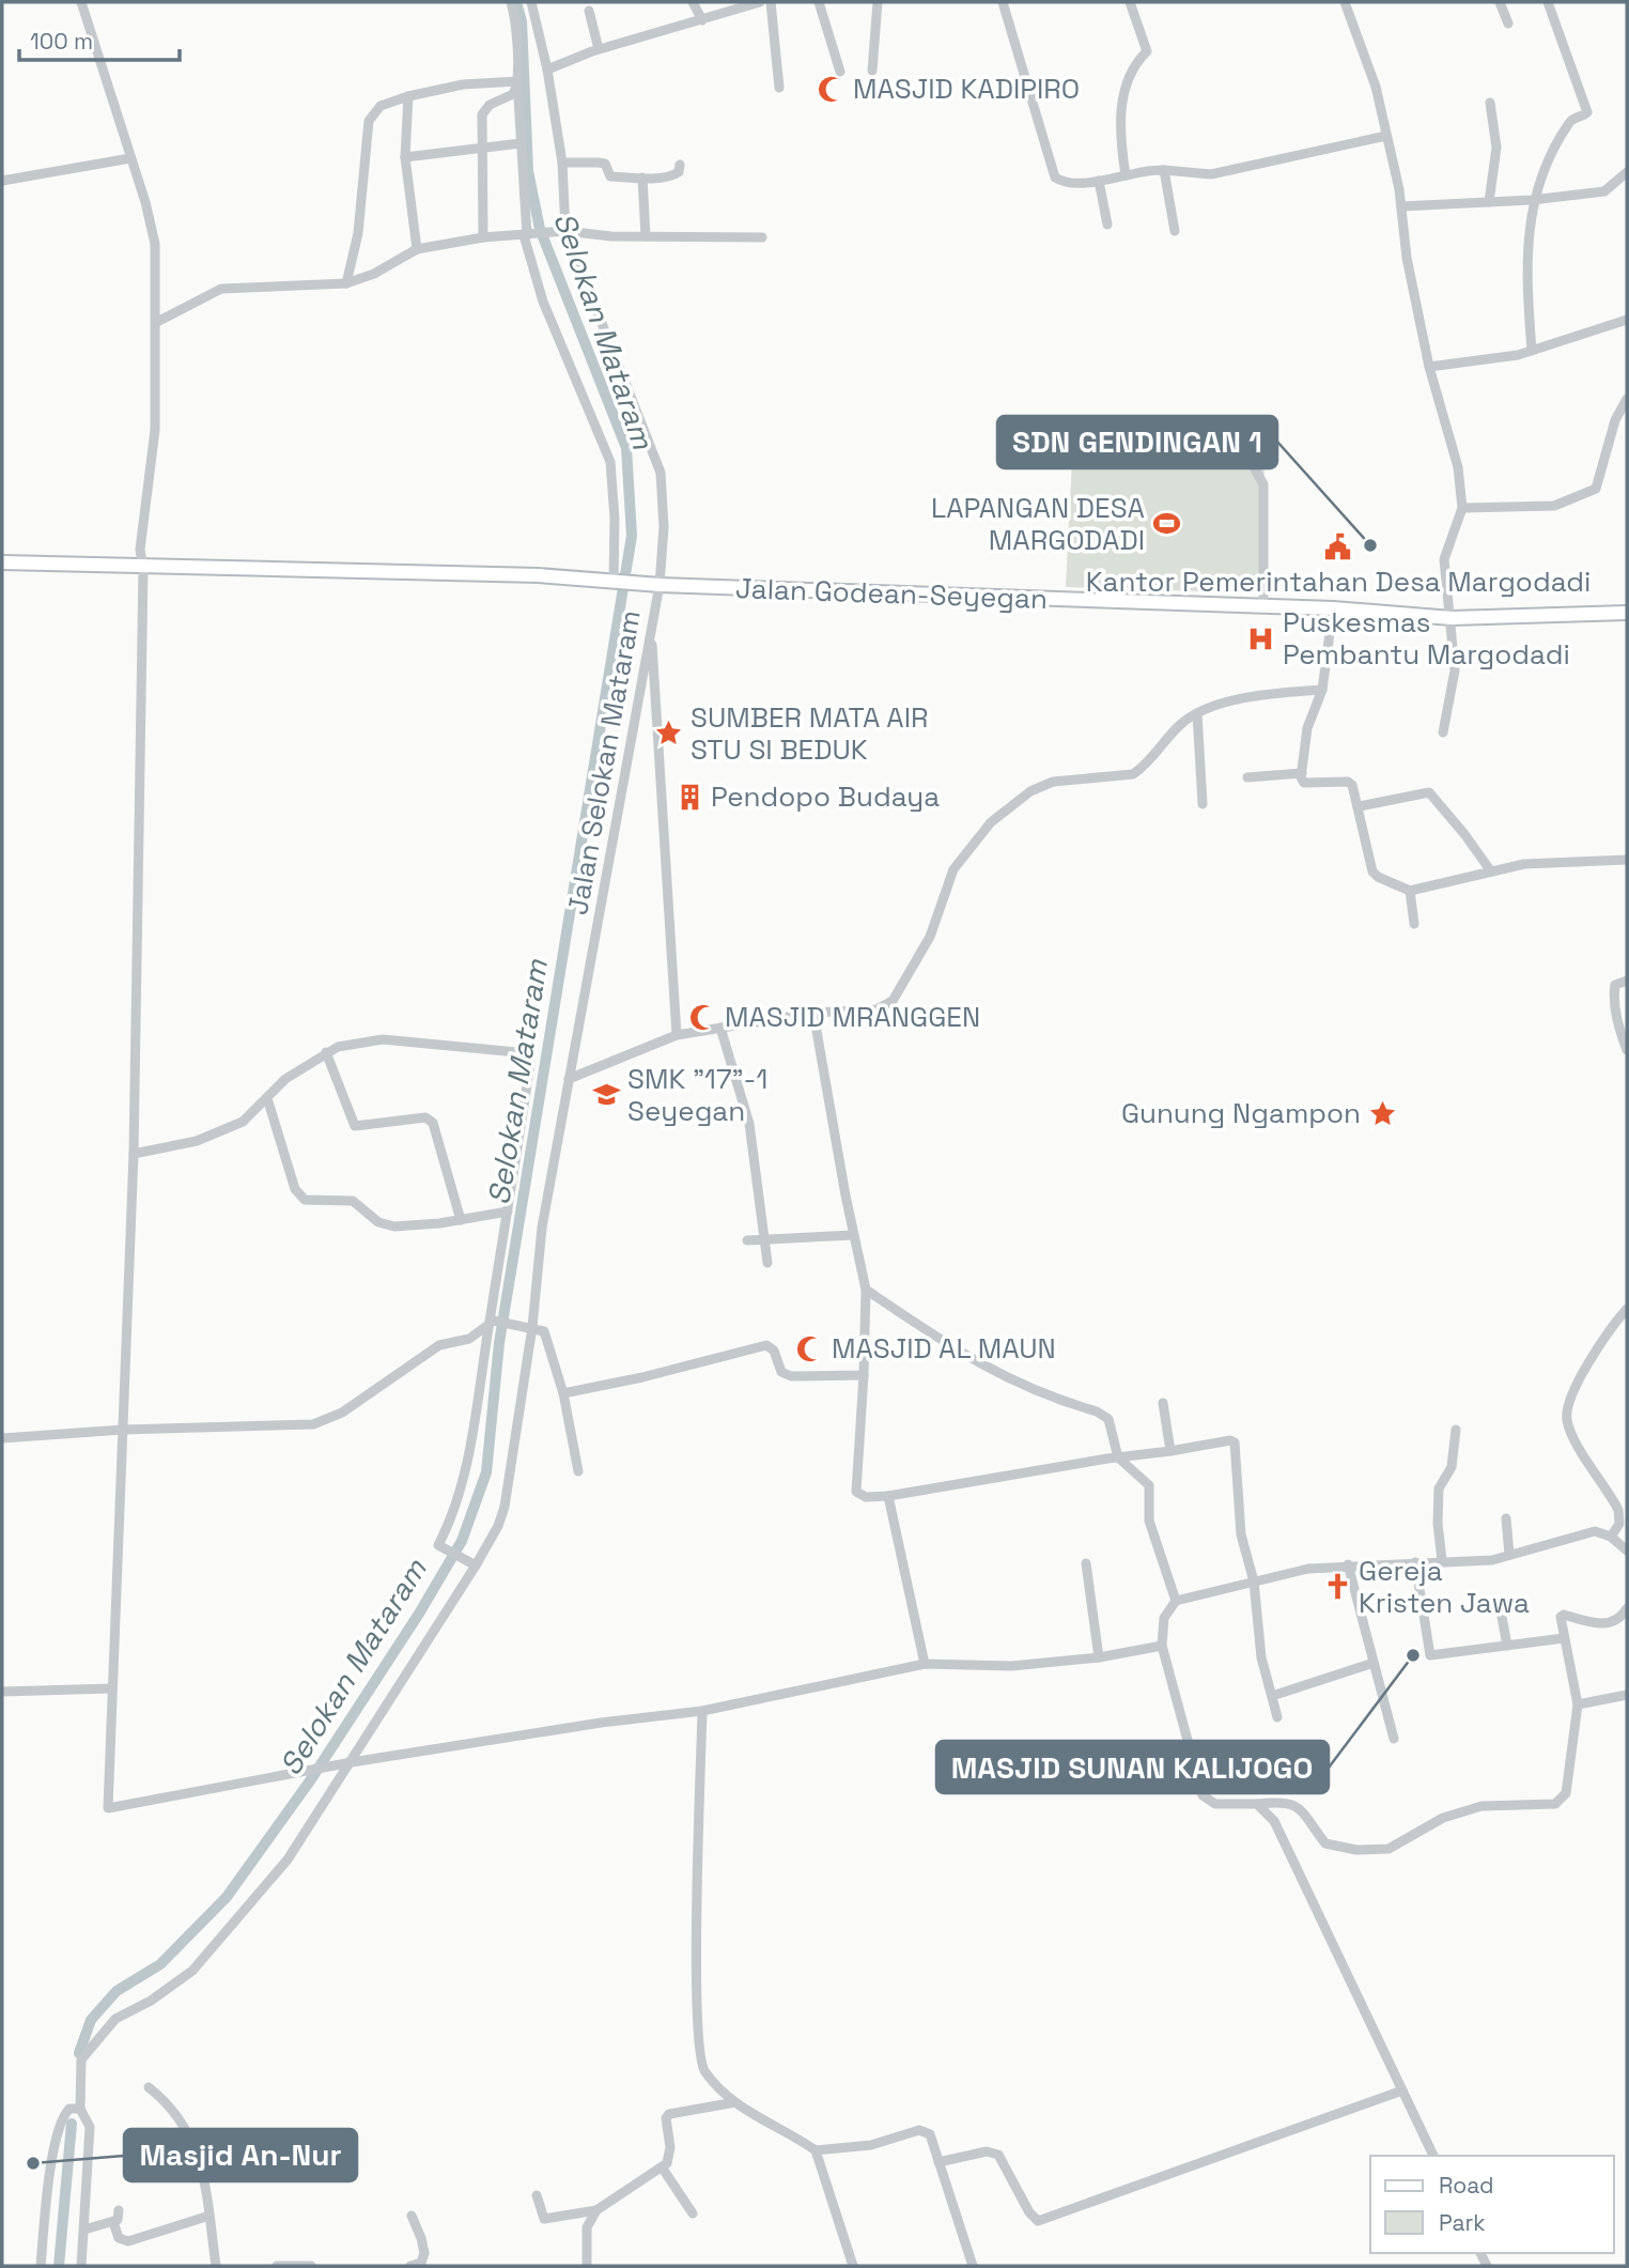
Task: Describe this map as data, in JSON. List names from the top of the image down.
{
  "streets": {
    "main road": ["Jalan Godean-Seyegan"],
    "street": ["Jalan Selokan Mataram"]
  },
  "crossings": [
    ["Jalan Godean-Seyegan", "Jalan Selokan Mataram"]
  ],
  "water": ["Selokan Mataram"],
  "places": {
    "mosque": ["MASJID KADIPIRO", "MASJID MRANGGEN", "MASJID AL MAUN"],
    "sports": ["LAPANGAN DESA MARGODADI"],
    "other": ["SDN GENDINGAN 1", "MASJID SUNAN KALIJOGO", "Masjid An-Nur"],
    "public building": ["Kantor Pemerintahan Desa Margodadi"],
    "hospital": ["Puskesmas Pembantu Margodadi"],
    "place": ["SUMBER MATA AIR STU SI BEDUK", "Gunung Ngampon"],
    "building": ["Pendopo Budaya"],
    "school or university": ["SMK \"17\"-1 Seyegan"],
    "church": ["Gereja Kristen Jawa"]
  },
  "legend": ["Road", "Park"],
  "scale_bar": "100 m"
}
